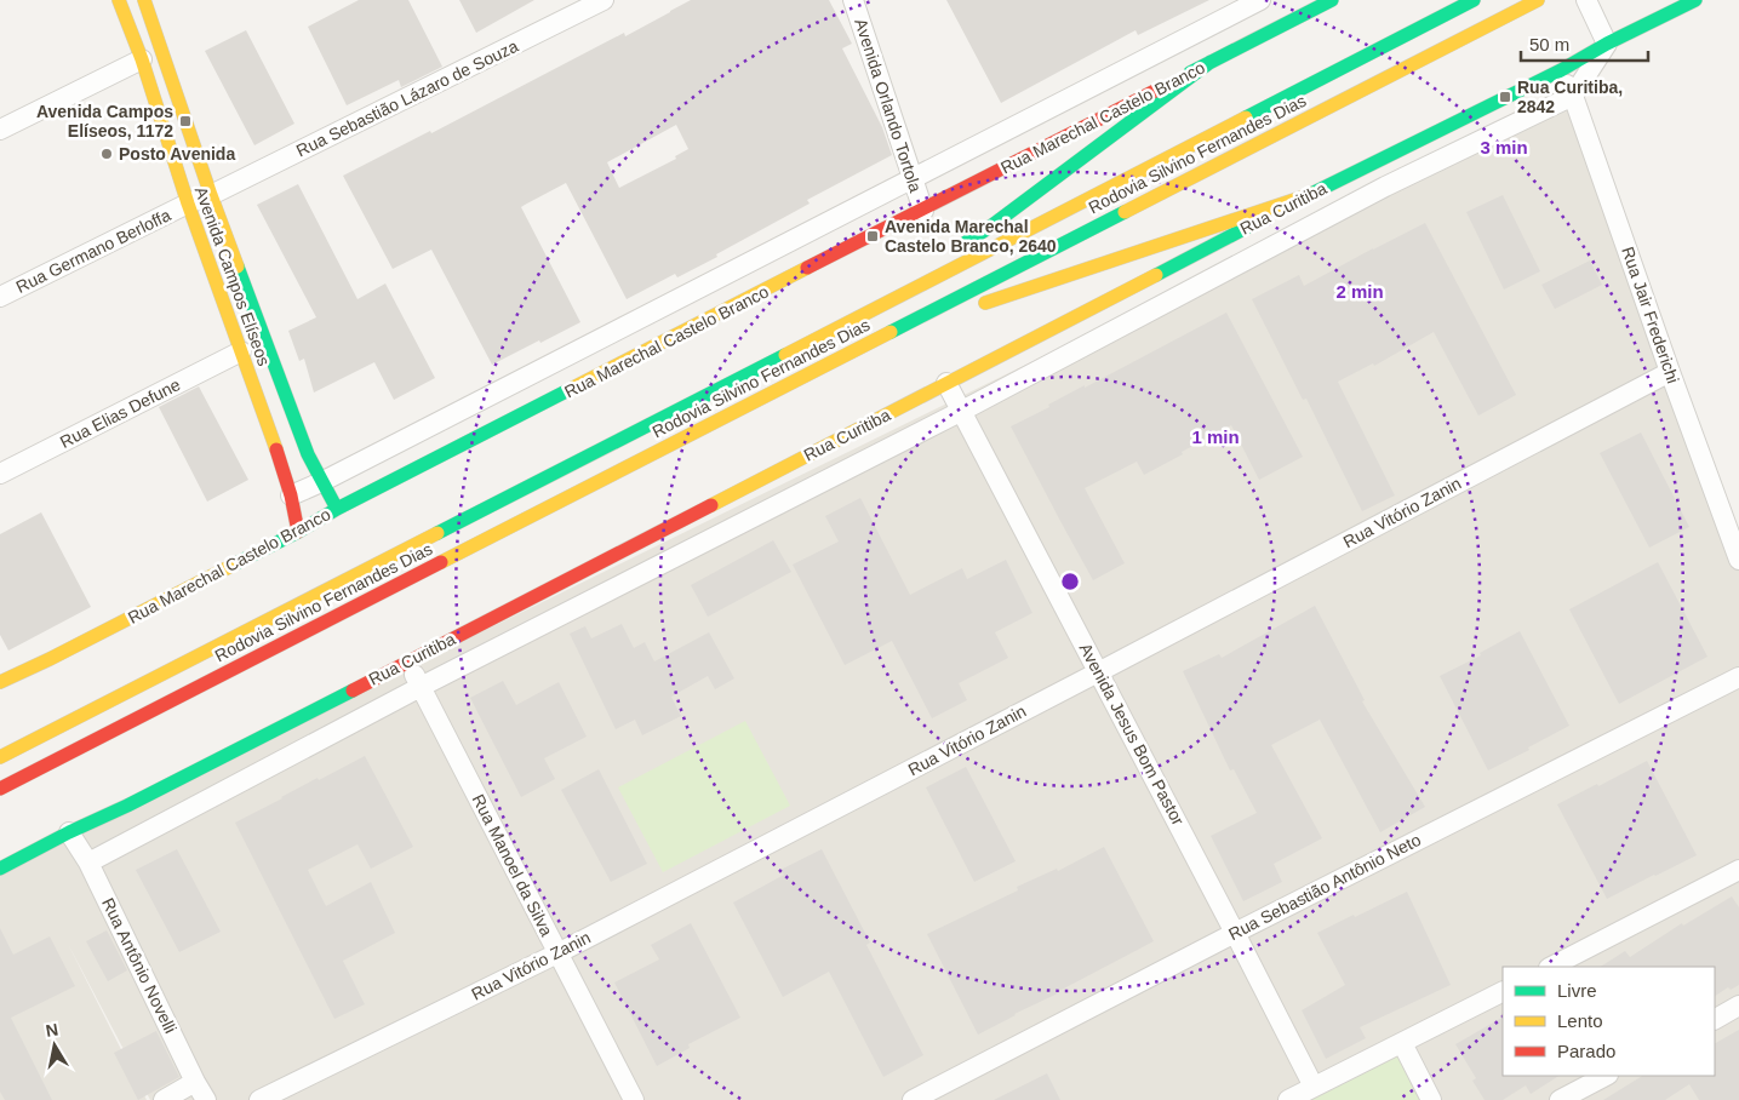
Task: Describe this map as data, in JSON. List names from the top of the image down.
{
  "streets": {
    "main road": [
      "Rua Marechal Castelo Branco",
      "Rodovia Silvino Fernandes Dias",
      "Rua Curitiba",
      "Avenida Campos Elíseos"
    ],
    "street": [
      "Rua Sebastião Lázaro de Souza",
      "Avenida Orlando Tortola",
      "Rua Germano Berloffa",
      "Rua Jair Frederichi",
      "Rua Elias Defune",
      "Rua Vitório Zanin",
      "Avenida Jesus Bom Pastor",
      "Rua Manoel da Silva",
      "Rua Sebastião Antônio Neto",
      "Rua Antônio Novelli"
    ]
  },
  "crossings": [
    ["Rua Sebastião Lázaro de Souza", "Rua Germano Berloffa"],
    ["Rua Sebastião Lázaro de Souza", "Avenida Campos Elíseos"],
    ["Avenida Orlando Tortola", "Rua Marechal Castelo Branco"],
    ["Rua Marechal Castelo Branco", "Avenida Campos Elíseos"],
    ["Rua Curitiba", "Rua Jair Frederichi"],
    ["Rua Curitiba", "Avenida Jesus Bom Pastor"],
    ["Rua Curitiba", "Rua Manoel da Silva"],
    ["Rua Curitiba", "Rua Antônio Novelli"],
    ["Rua Germano Berloffa", "Avenida Campos Elíseos"],
    ["Avenida Campos Elíseos", "Rua Elias Defune"],
    ["Rua Jair Frederichi", "Rua Vitório Zanin"],
    ["Rua Vitório Zanin", "Avenida Jesus Bom Pastor"],
    ["Rua Vitório Zanin", "Rua Manoel da Silva"],
    ["Avenida Jesus Bom Pastor", "Rua Sebastião Antônio Neto"]
  ],
  "places": {
    "transit": ["Rua Curitiba, 2842", "Avenida Campos Elíseos, 1172", "Avenida Marechal Castelo Branco, 2640"],
    "other": ["Posto Avenida"]
  },
  "legend": ["Livre", "Lento", "Parado"],
  "scale_bar": "50 m",
  "north": "top",
  "rings": ["3 min", "2 min", "1 min"]
}
